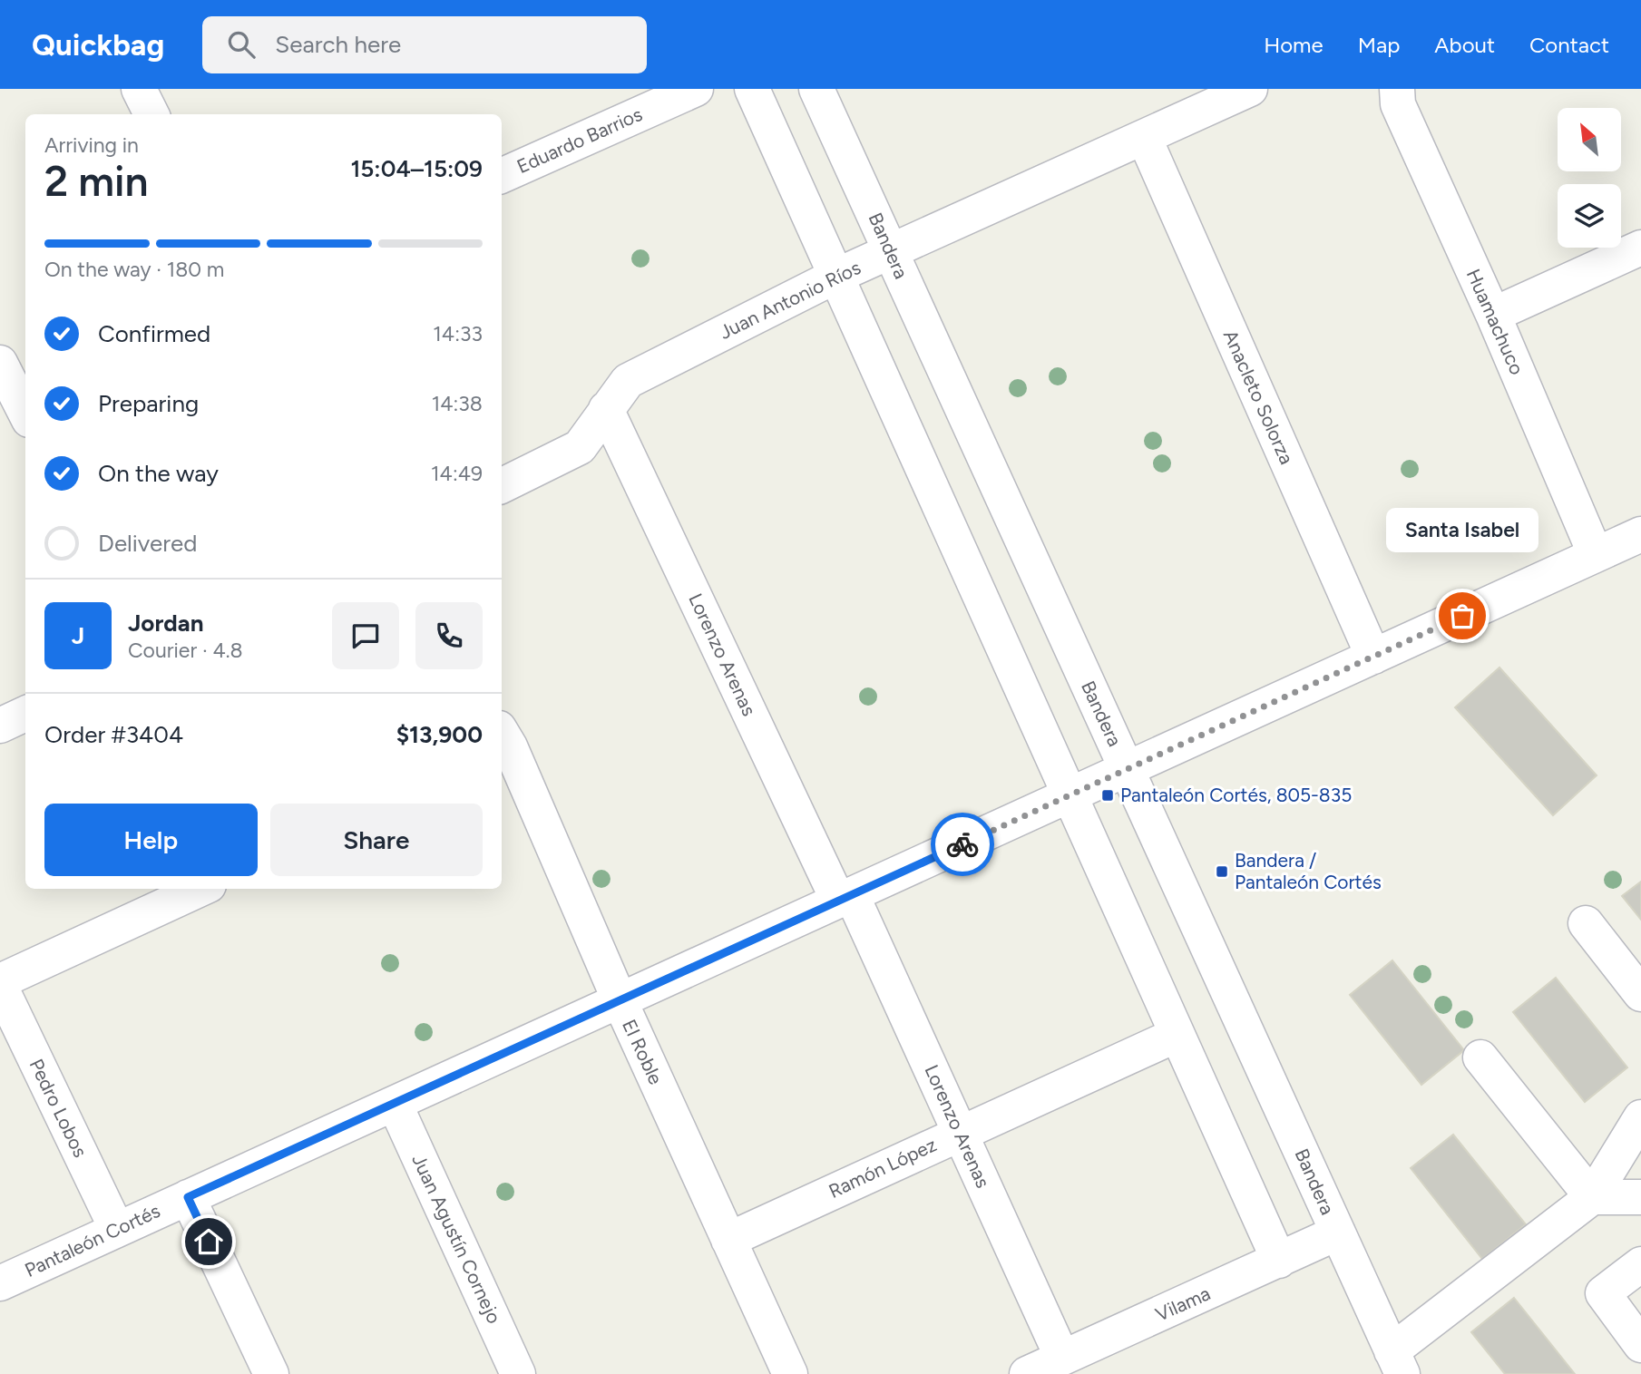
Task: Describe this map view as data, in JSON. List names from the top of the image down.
{
  "streets": {
    "street": [
      "Eduardo Barrios",
      "Bandera",
      "Juan Antonio Ríos",
      "Huamachuco",
      "Anacleto Solorza",
      "Lorenzo Arenas",
      "El Roble",
      "Pedro Lobos",
      "Ramón López",
      "Juan Agustín Cornejo",
      "Pantaleón Cortés",
      "Vilama"
    ]
  },
  "crossings": [
    ["Bandera", "Juan Antonio Ríos"],
    ["Bandera", "Pantaleón Cortés"],
    ["Bandera", "Vilama"],
    ["Juan Antonio Ríos", "Anacleto Solorza"],
    ["Juan Antonio Ríos", "Lorenzo Arenas"],
    ["Huamachuco", "Pantaleón Cortés"],
    ["Anacleto Solorza", "Pantaleón Cortés"],
    ["Lorenzo Arenas", "Ramón López"],
    ["Lorenzo Arenas", "Pantaleón Cortés"],
    ["Lorenzo Arenas", "Vilama"],
    ["El Roble", "Ramón López"],
    ["El Roble", "Pantaleón Cortés"],
    ["Pedro Lobos", "Pantaleón Cortés"],
    ["Juan Agustín Cornejo", "Pantaleón Cortés"]
  ],
  "places": {
    "other": ["Santa Isabel"],
    "transit": ["Pantaleón Cortés, 805-835", "Bandera / Pantaleón Cortés"]
  },
  "north": "top left",
  "page": {
    "header": "Quickbag",
    "search": "Search here",
    "nav": [
      "Home",
      "Map",
      "About",
      "Contact"
    ],
    "heading": ["2 min", "Arriving in", "15:04–15:09"],
    "panel": [
      "Jordan",
      "Courier · 4.8",
      "Order #3404",
      "$13,900"
    ],
    "bar": "On the way · 180 m",
    "list": [
      ["Confirmed", "14:33"],
      ["Preparing", "14:38"],
      ["On the way", "14:49"],
      "Delivered"
    ],
    "bubble": "Santa Isabel",
    "round": "J",
    "buttons": ["Help", "Share"]
  }
}
